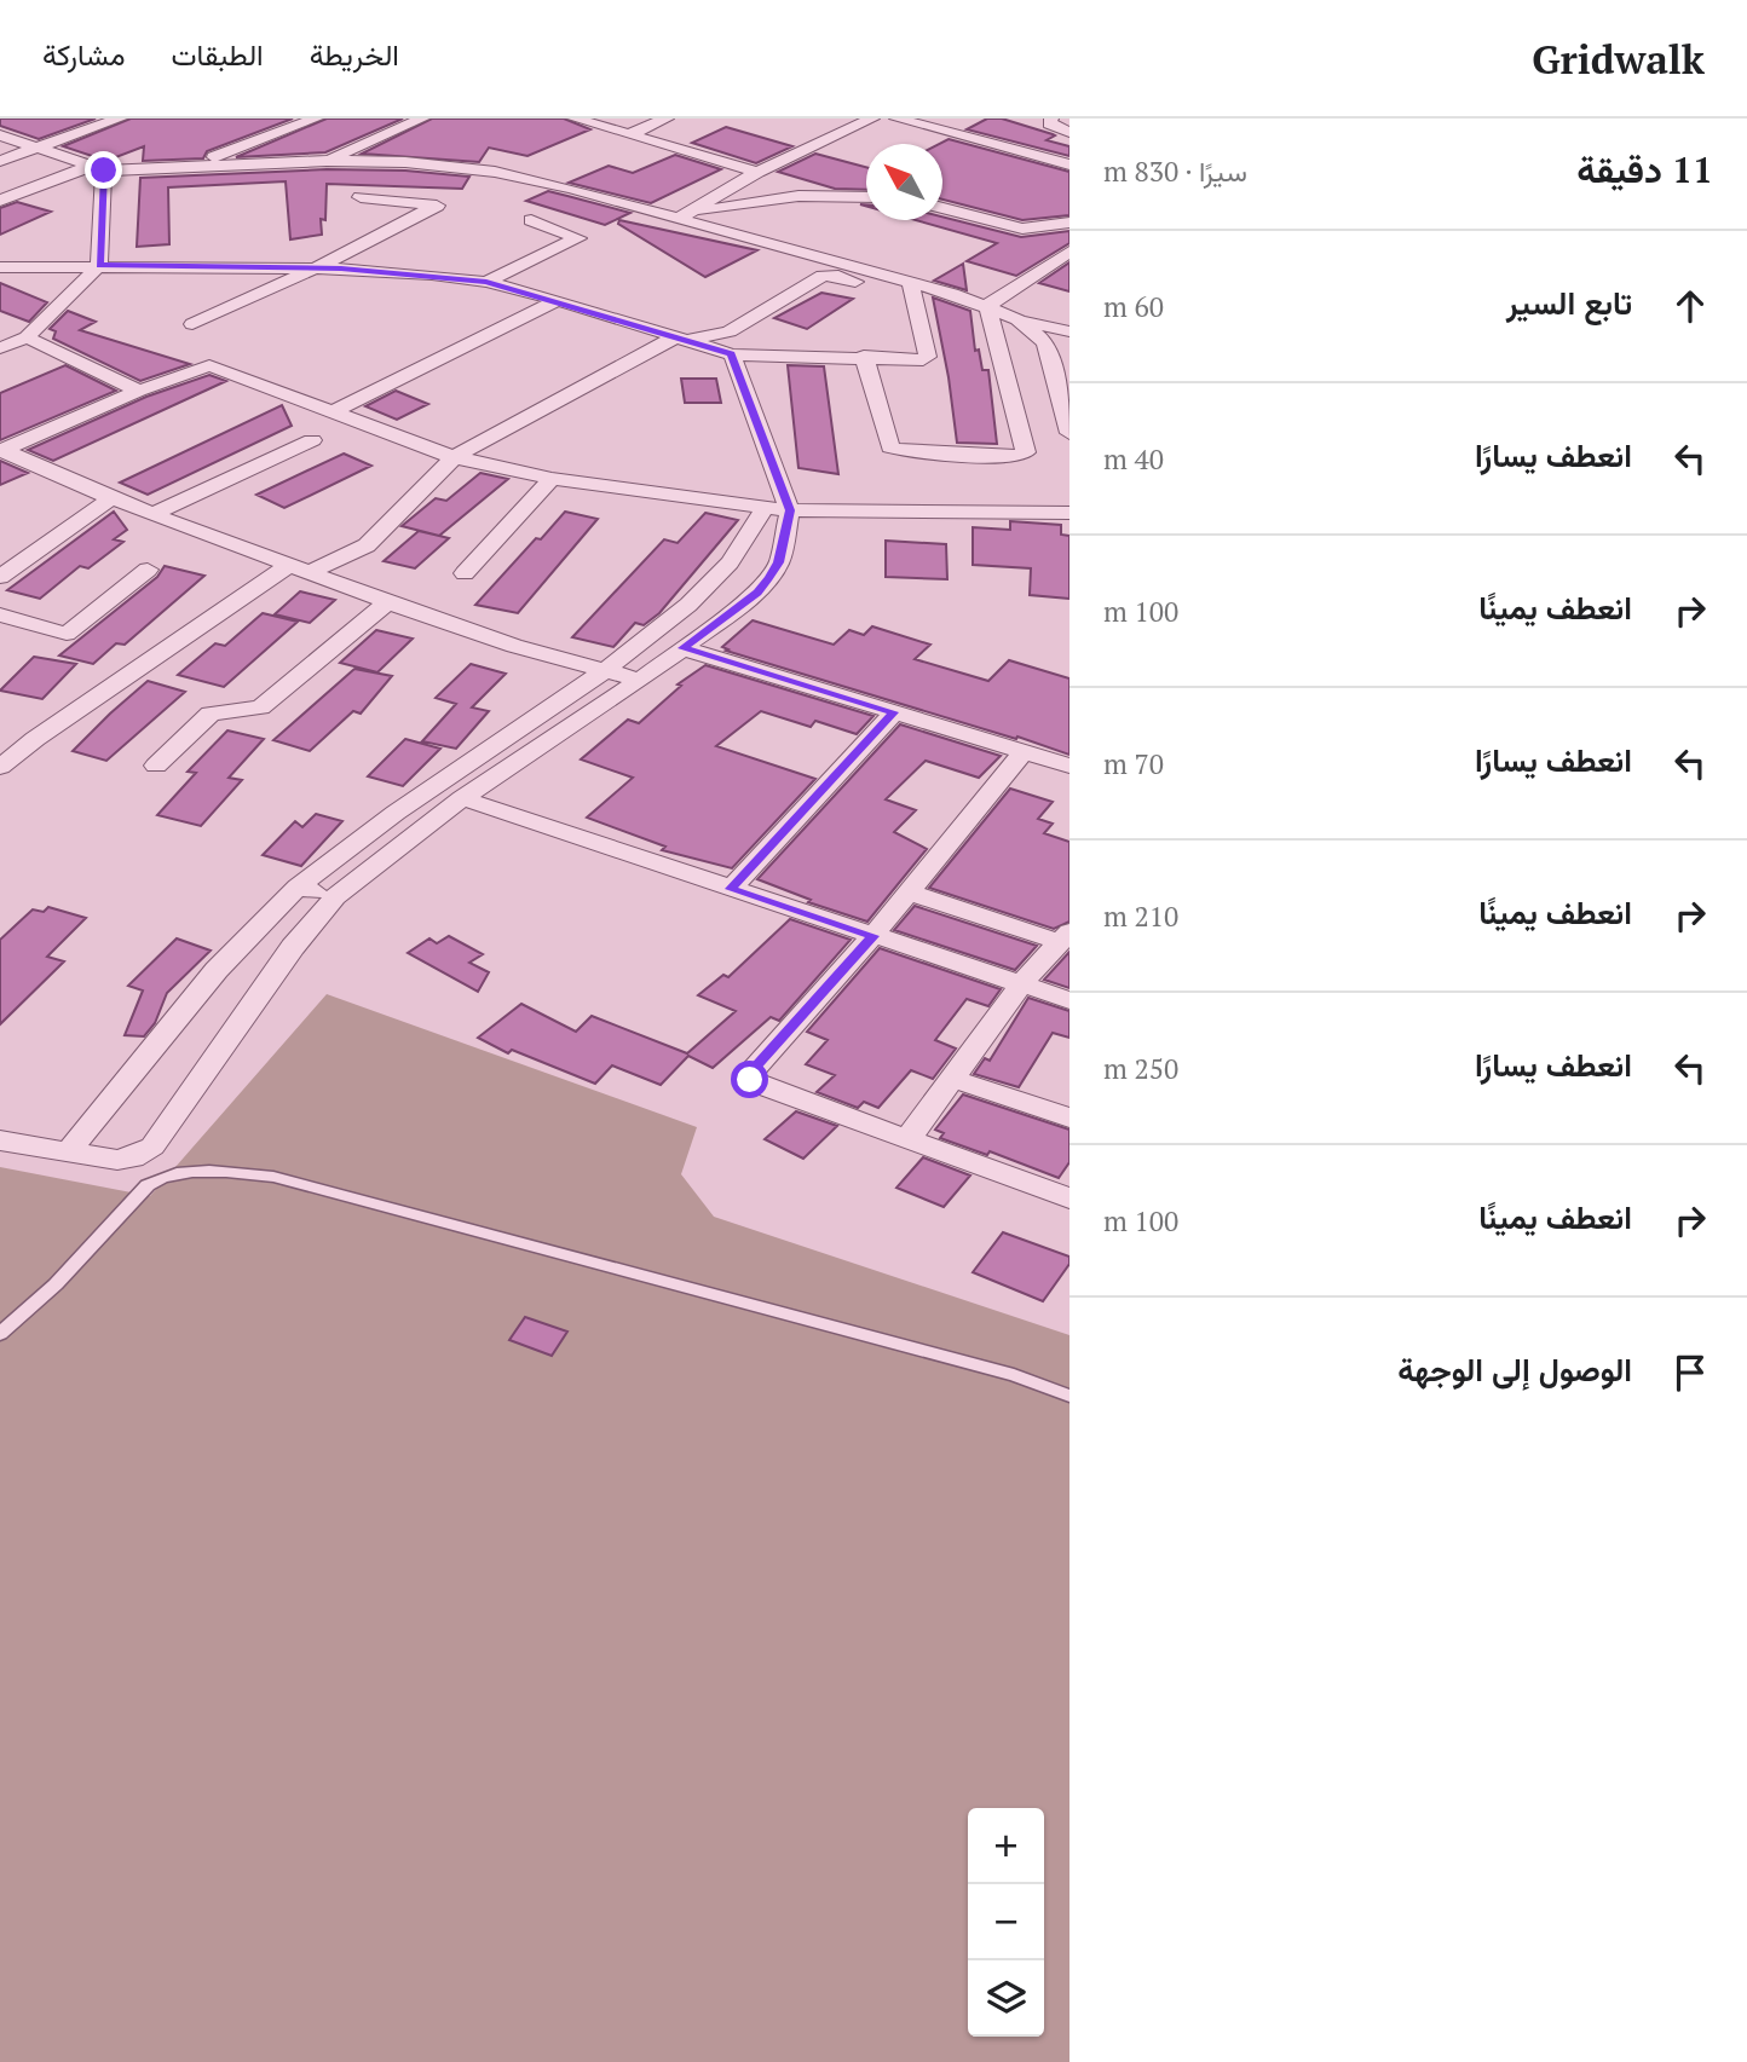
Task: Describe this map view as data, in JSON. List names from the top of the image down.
{
  "north": "top left",
  "page": {
    "header": "Gridwalk",
    "nav": ["الخريطة", "الطبقات", "مشاركة"],
    "heading": ["11 دقيقة", "سيرًا · 830 m"],
    "list": [
      ["تابع السير", "60 m"],
      ["انعطف يسارًا", "40 m"],
      ["انعطف يمينًا", "100 m"],
      ["انعطف يسارًا", "70 m"],
      ["انعطف يمينًا", "210 m"],
      ["انعطف يسارًا", "250 m"],
      ["انعطف يمينًا", "100 m"],
      "الوصول إلى الوجهة"
    ],
    "map_buttons": ["+", "−"]
  }
}
